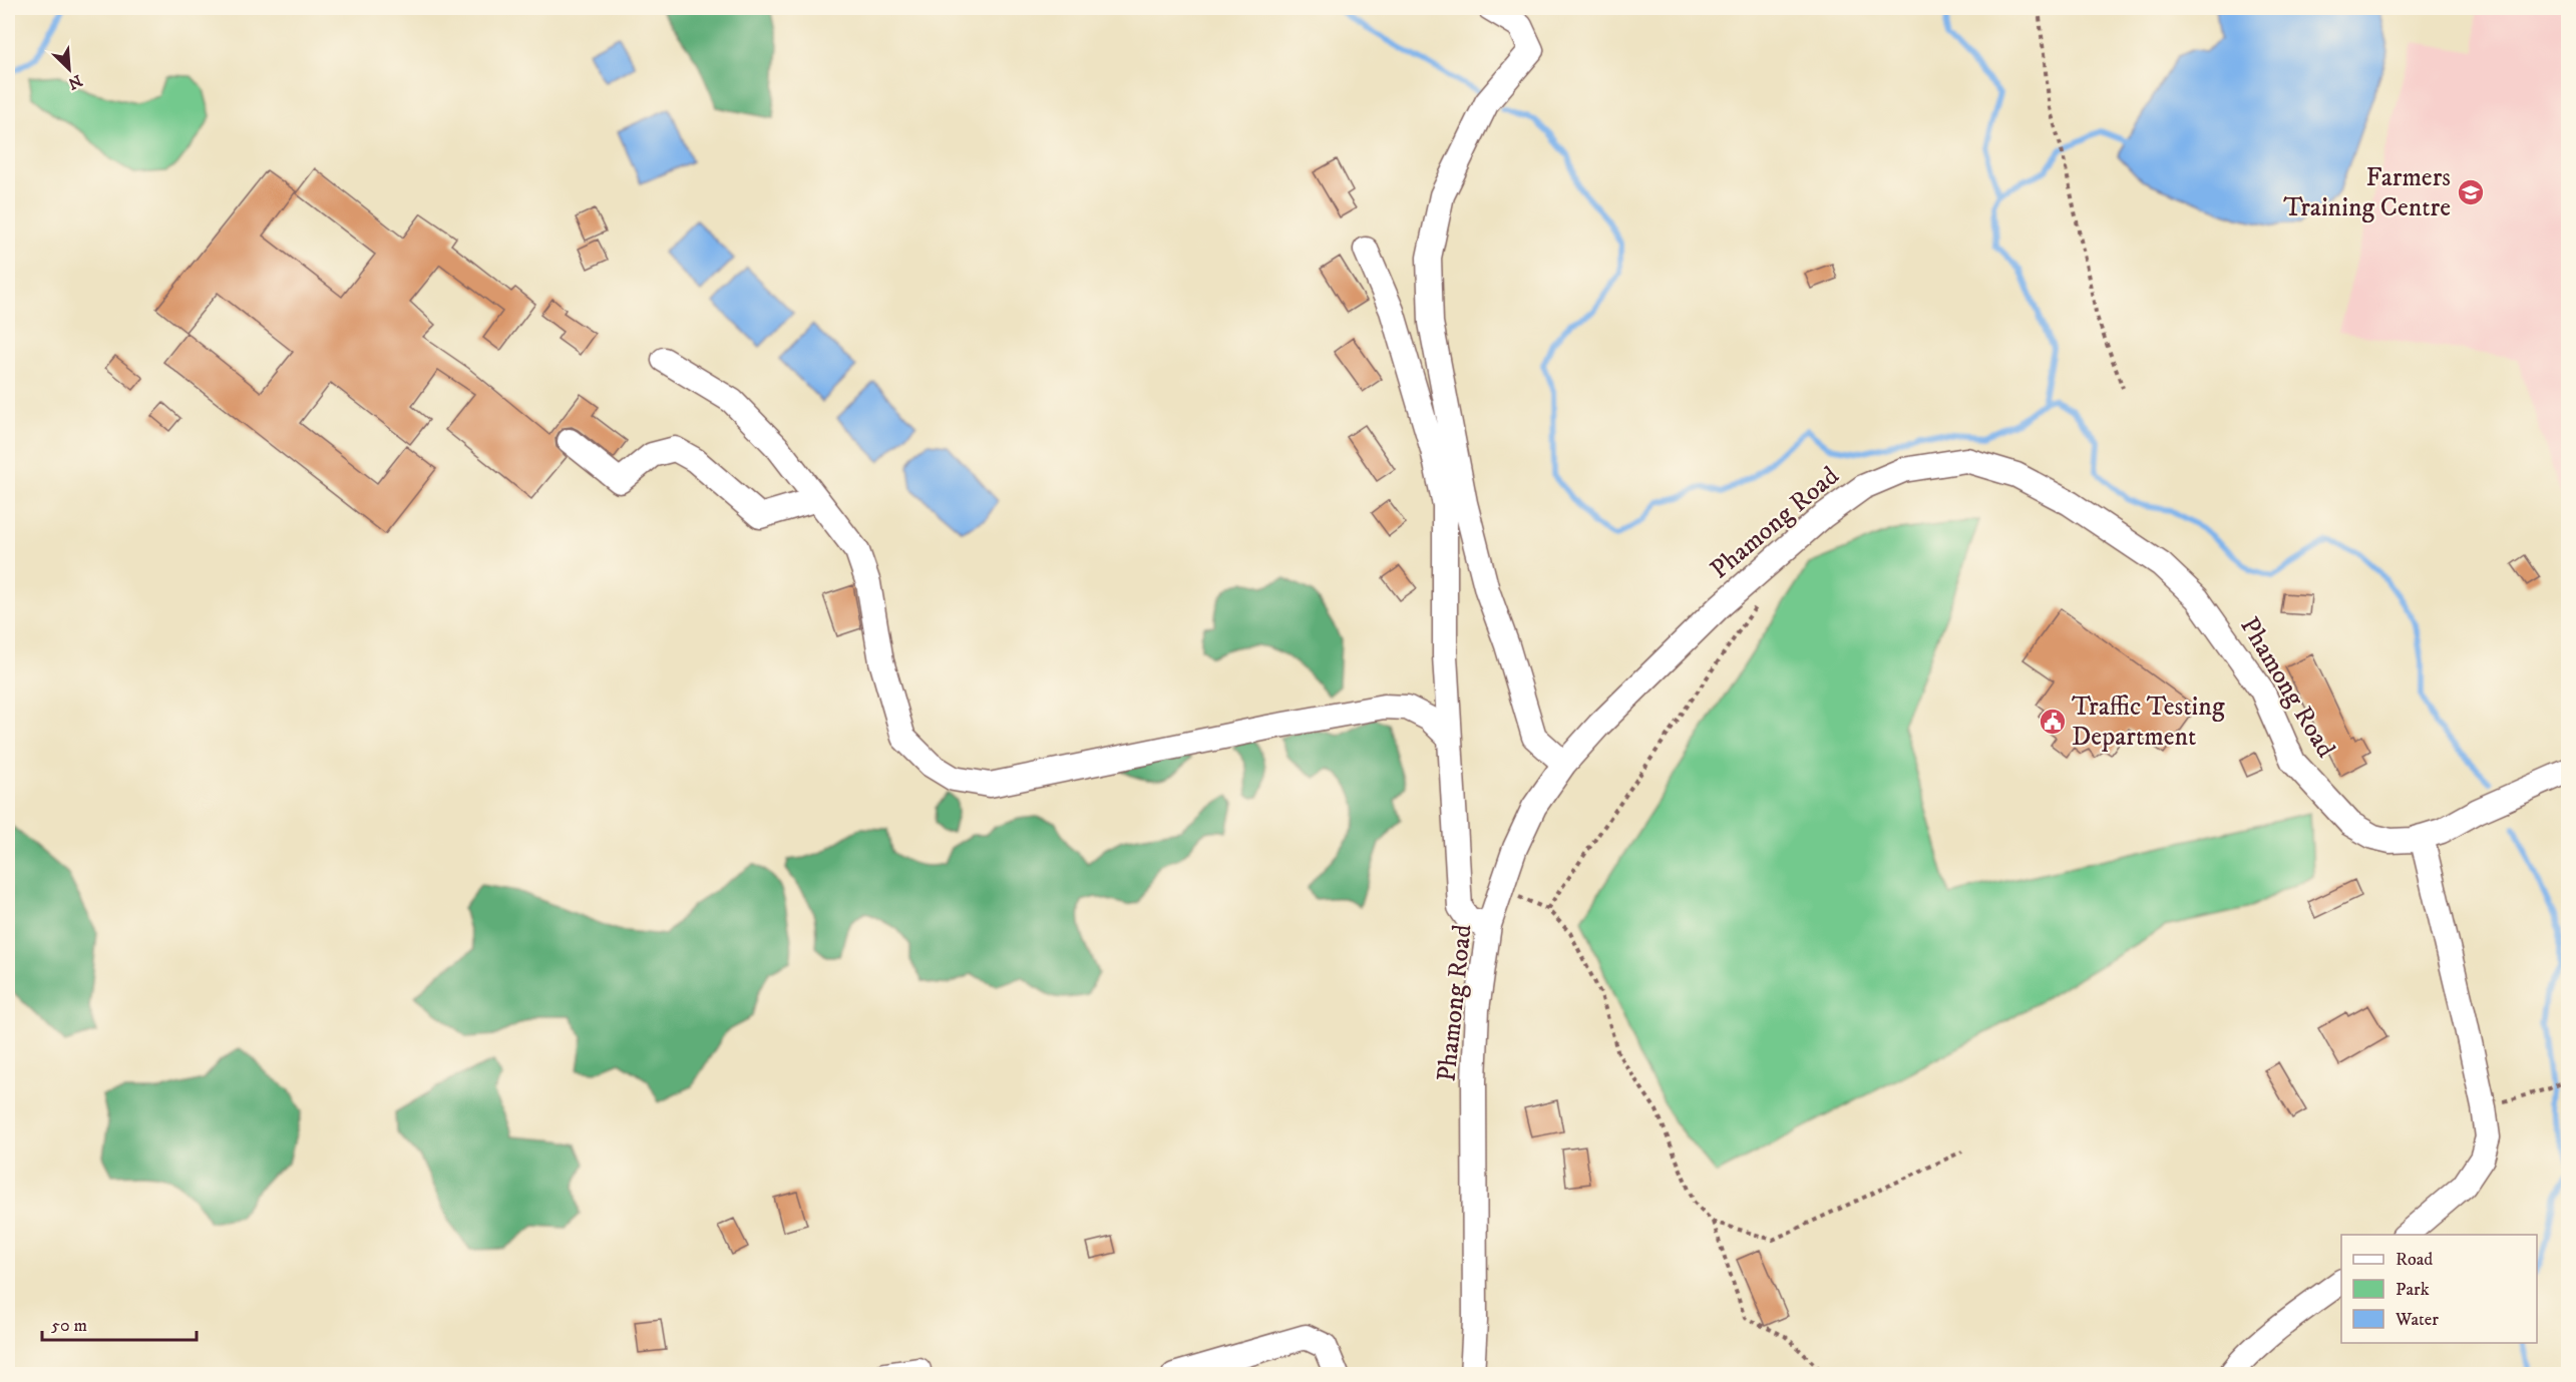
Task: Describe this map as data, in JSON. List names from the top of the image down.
{
  "streets": {
    "street": ["Phamong Road"]
  },
  "places": {
    "school or university": ["Farmers Training Centre"],
    "public building": ["Traffic Testing Department"]
  },
  "legend": ["Road", "Park", "Water"],
  "scale_bar": "50 m",
  "north": "bottom right"
}
